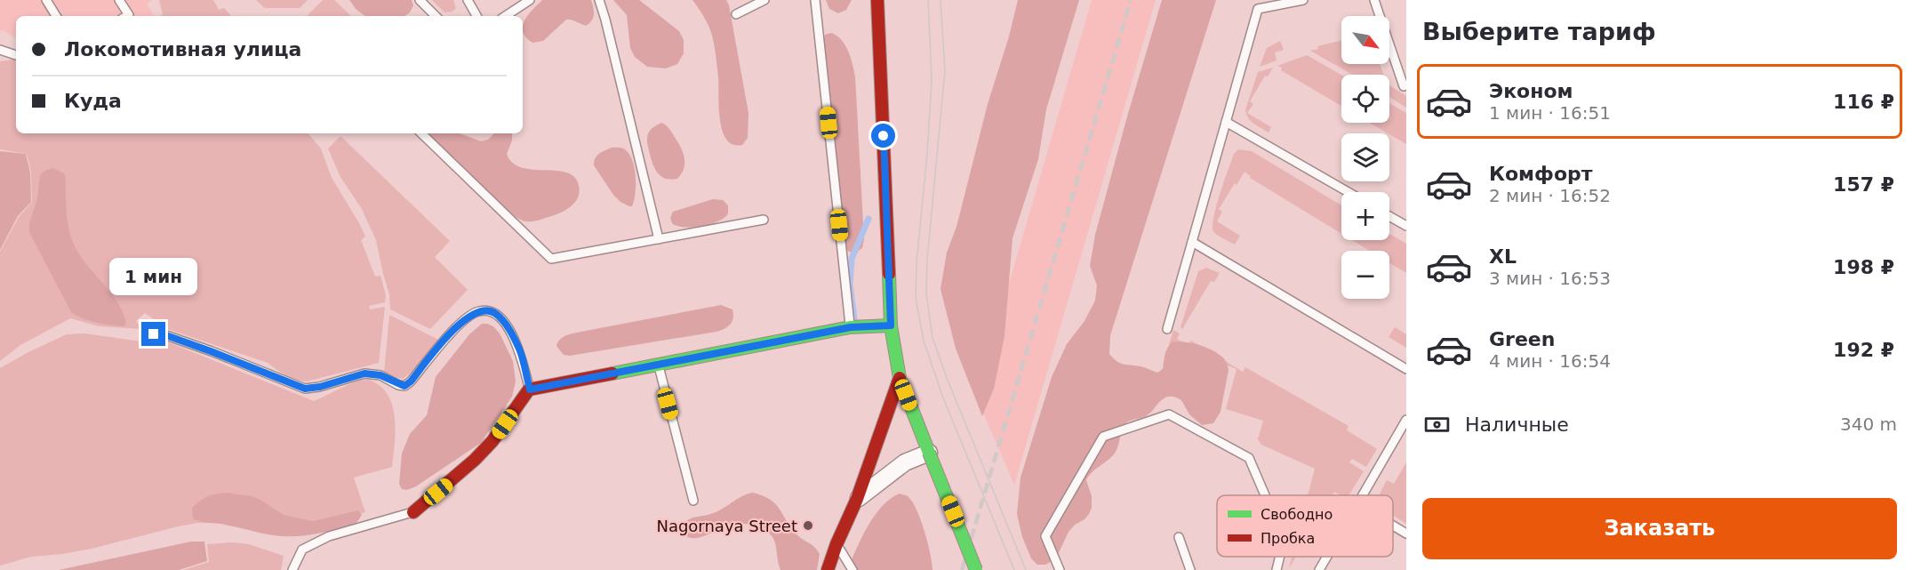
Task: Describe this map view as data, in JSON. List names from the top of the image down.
{
  "places": ["Nagornaya Street"],
  "legend": ["Свободно", "Пробка"],
  "north": "bottom right",
  "page": {
    "heading": "Выберите тариф",
    "map_buttons": ["+", "−"],
    "banner": ["Локомотивная улица", "Куда"],
    "list": [
      {
        "name": "Эконом",
        "note": "1 мин · 16:51",
        "value": "116 ₽"
      },
      {
        "name": "Комфорт",
        "note": "2 мин · 16:52",
        "value": "157 ₽"
      },
      {
        "name": "XL",
        "note": "3 мин · 16:53",
        "value": "198 ₽"
      },
      {
        "name": "Green",
        "note": "4 мин · 16:54",
        "value": "192 ₽"
      }
    ],
    "bubble": "1 мин",
    "pay": ["Наличные", "340 m"],
    "buttons": "Заказать"
  }
}
